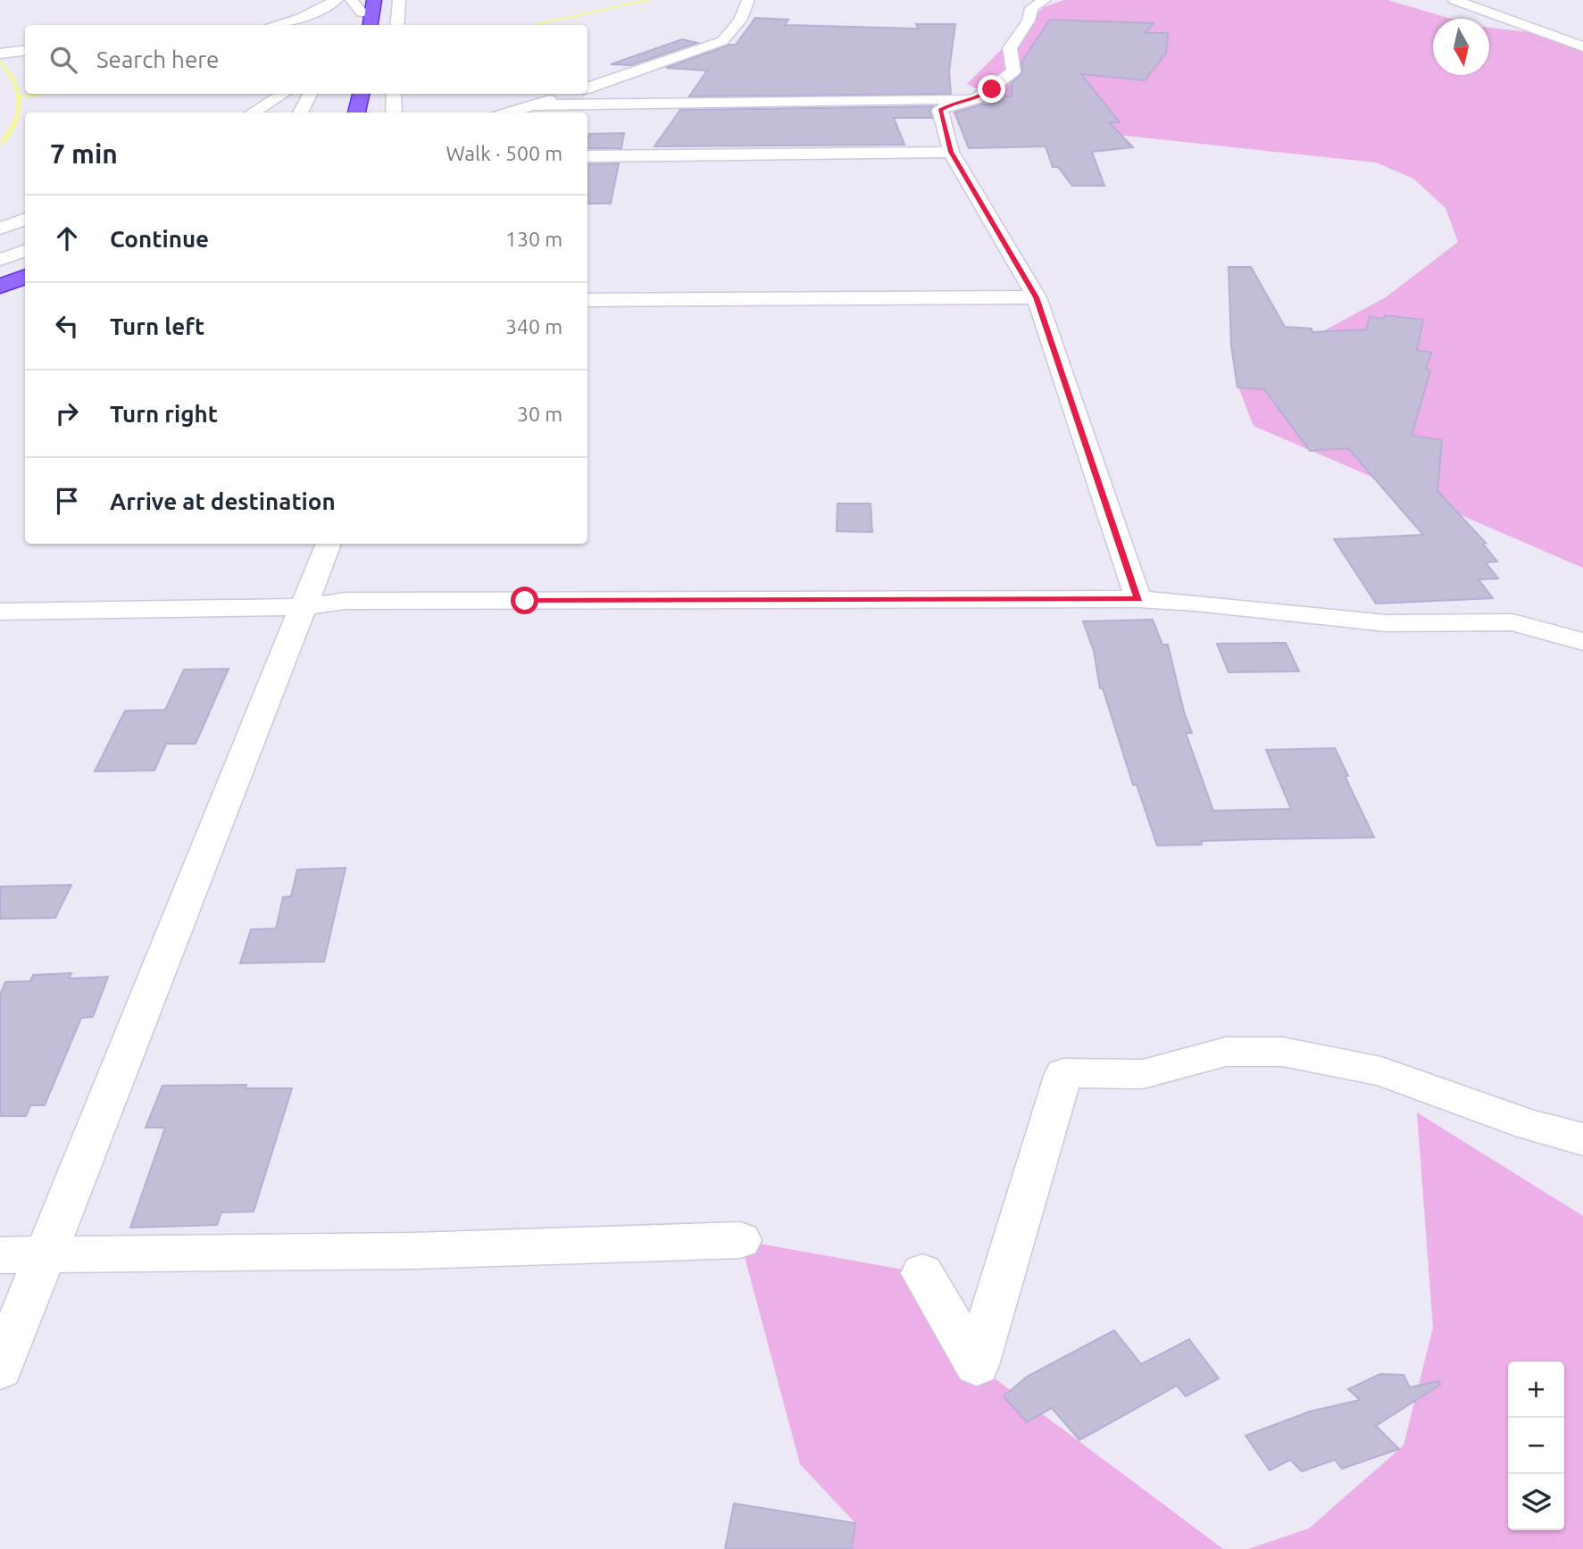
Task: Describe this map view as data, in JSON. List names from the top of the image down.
{
  "north": "bottom",
  "page": {
    "search": "Search here",
    "heading": ["7 min", "Walk · 500 m"],
    "list": [
      ["Continue", "130 m"],
      ["Turn left", "340 m"],
      ["Turn right", "30 m"],
      "Arrive at destination"
    ],
    "map_buttons": ["+", "−"]
  }
}
